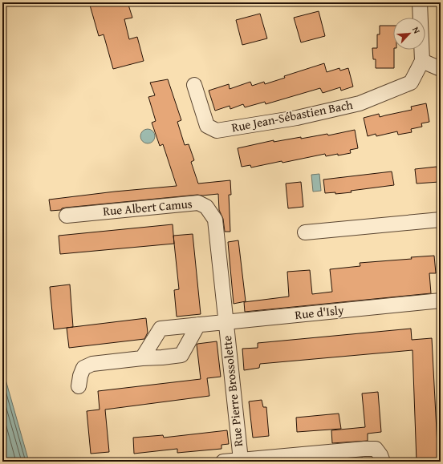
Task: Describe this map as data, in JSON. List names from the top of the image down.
{
  "streets": {
    "street": [
      "Rue Jean-Sébastien Bach",
      "Rue Albert Camus",
      "Rue d'Isly",
      "Rue Pierre Brossolette"
    ]
  },
  "crossings": [
    ["Rue Albert Camus", "Rue d'Isly"],
    ["Rue Albert Camus", "Rue Pierre Brossolette"],
    ["Rue d'Isly", "Rue Pierre Brossolette"]
  ],
  "north": "top right"
}
